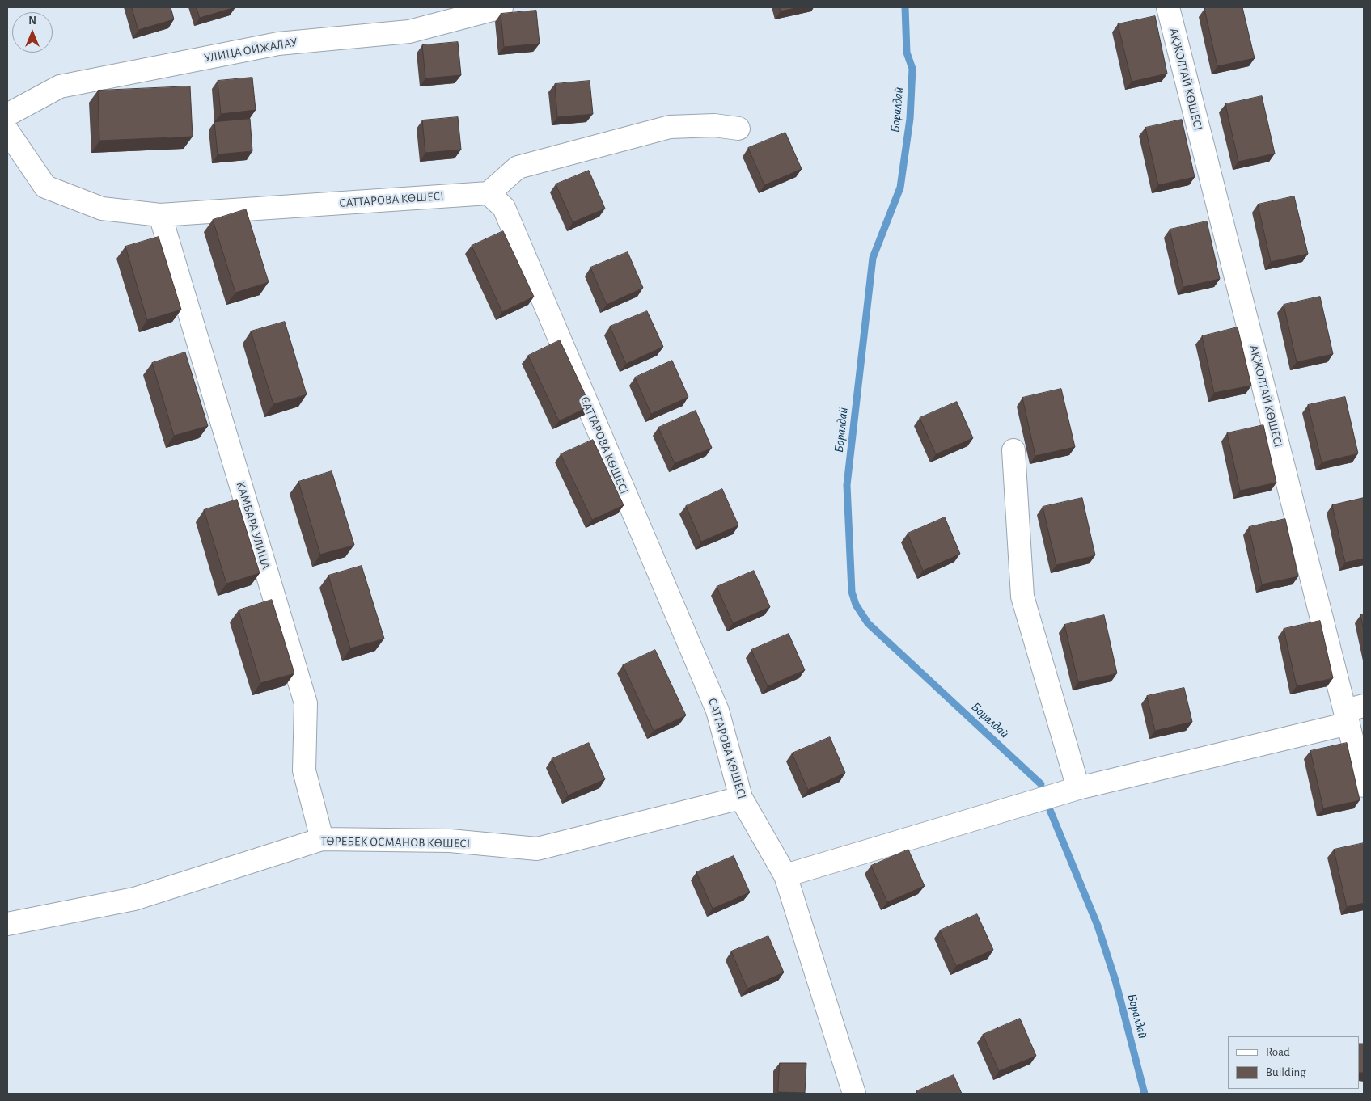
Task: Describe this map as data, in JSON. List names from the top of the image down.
{
  "streets": {
    "street": [
      "УЛИЦА ОЙЖАЛАУ",
      "АҚЖОЛТАЙ КӨШЕСІ",
      "САТТАРОВА КӨШЕСІ",
      "КАМБАРА УЛИЦА",
      "ТӨРЕБЕК ОСМАНОВ КӨШЕСІ"
    ]
  },
  "crossings": [
    ["САТТАРОВА КӨШЕСІ", "КАМБАРА УЛИЦА"],
    ["САТТАРОВА КӨШЕСІ", "ТӨРЕБЕК ОСМАНОВ КӨШЕСІ"],
    ["КАМБАРА УЛИЦА", "ТӨРЕБЕК ОСМАНОВ КӨШЕСІ"]
  ],
  "water": ["Боралдай"],
  "legend": ["Road", "Building"],
  "north": "top"
}
